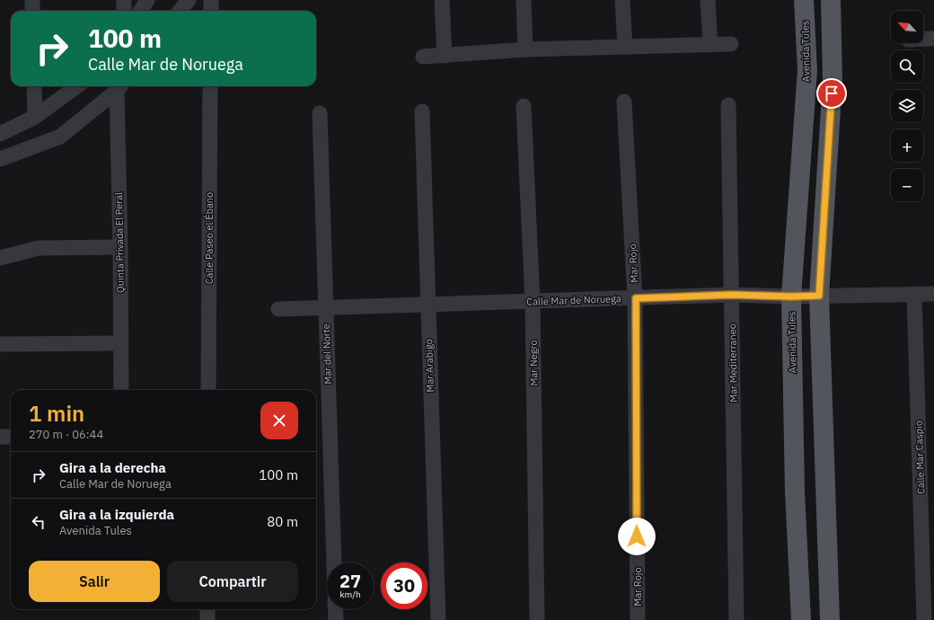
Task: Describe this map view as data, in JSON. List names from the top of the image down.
{
  "streets": {
    "main road": ["Avenida Tules"],
    "street": [
      "Calle Paseo el Ébano",
      "Quinta Privada El Peral",
      "Mar Rojo",
      "Calle Mar de Noruega",
      "Mar del Norte",
      "Mar Negro",
      "Mar Mediterraneo",
      "Mar Arabigo",
      "Calle Mar Caspio"
    ]
  },
  "crossings": [
    ["Avenida Tules", "Calle Mar de Noruega"],
    ["Mar Rojo", "Calle Mar de Noruega"],
    ["Calle Mar de Noruega", "Mar del Norte"],
    ["Calle Mar de Noruega", "Mar Negro"],
    ["Calle Mar de Noruega", "Mar Mediterraneo"],
    ["Calle Mar de Noruega", "Mar Arabigo"],
    ["Calle Mar de Noruega", "Calle Mar Caspio"]
  ],
  "north": "top left",
  "page": {
    "map_buttons": ["+", "−"],
    "turn": ["100 m", "Calle Mar de Noruega"],
    "heading": ["1 min", "270 m · 06:44"],
    "list": [
      {
        "name": "Gira a la derecha",
        "note": "Calle Mar de Noruega",
        "value": "100 m"
      },
      {
        "name": "Gira a la izquierda",
        "note": "Avenida Tules",
        "value": "80 m"
      }
    ],
    "buttons": ["Salir", "Compartir"],
    "speed": "27 km/h",
    "limit": "30"
  }
}
